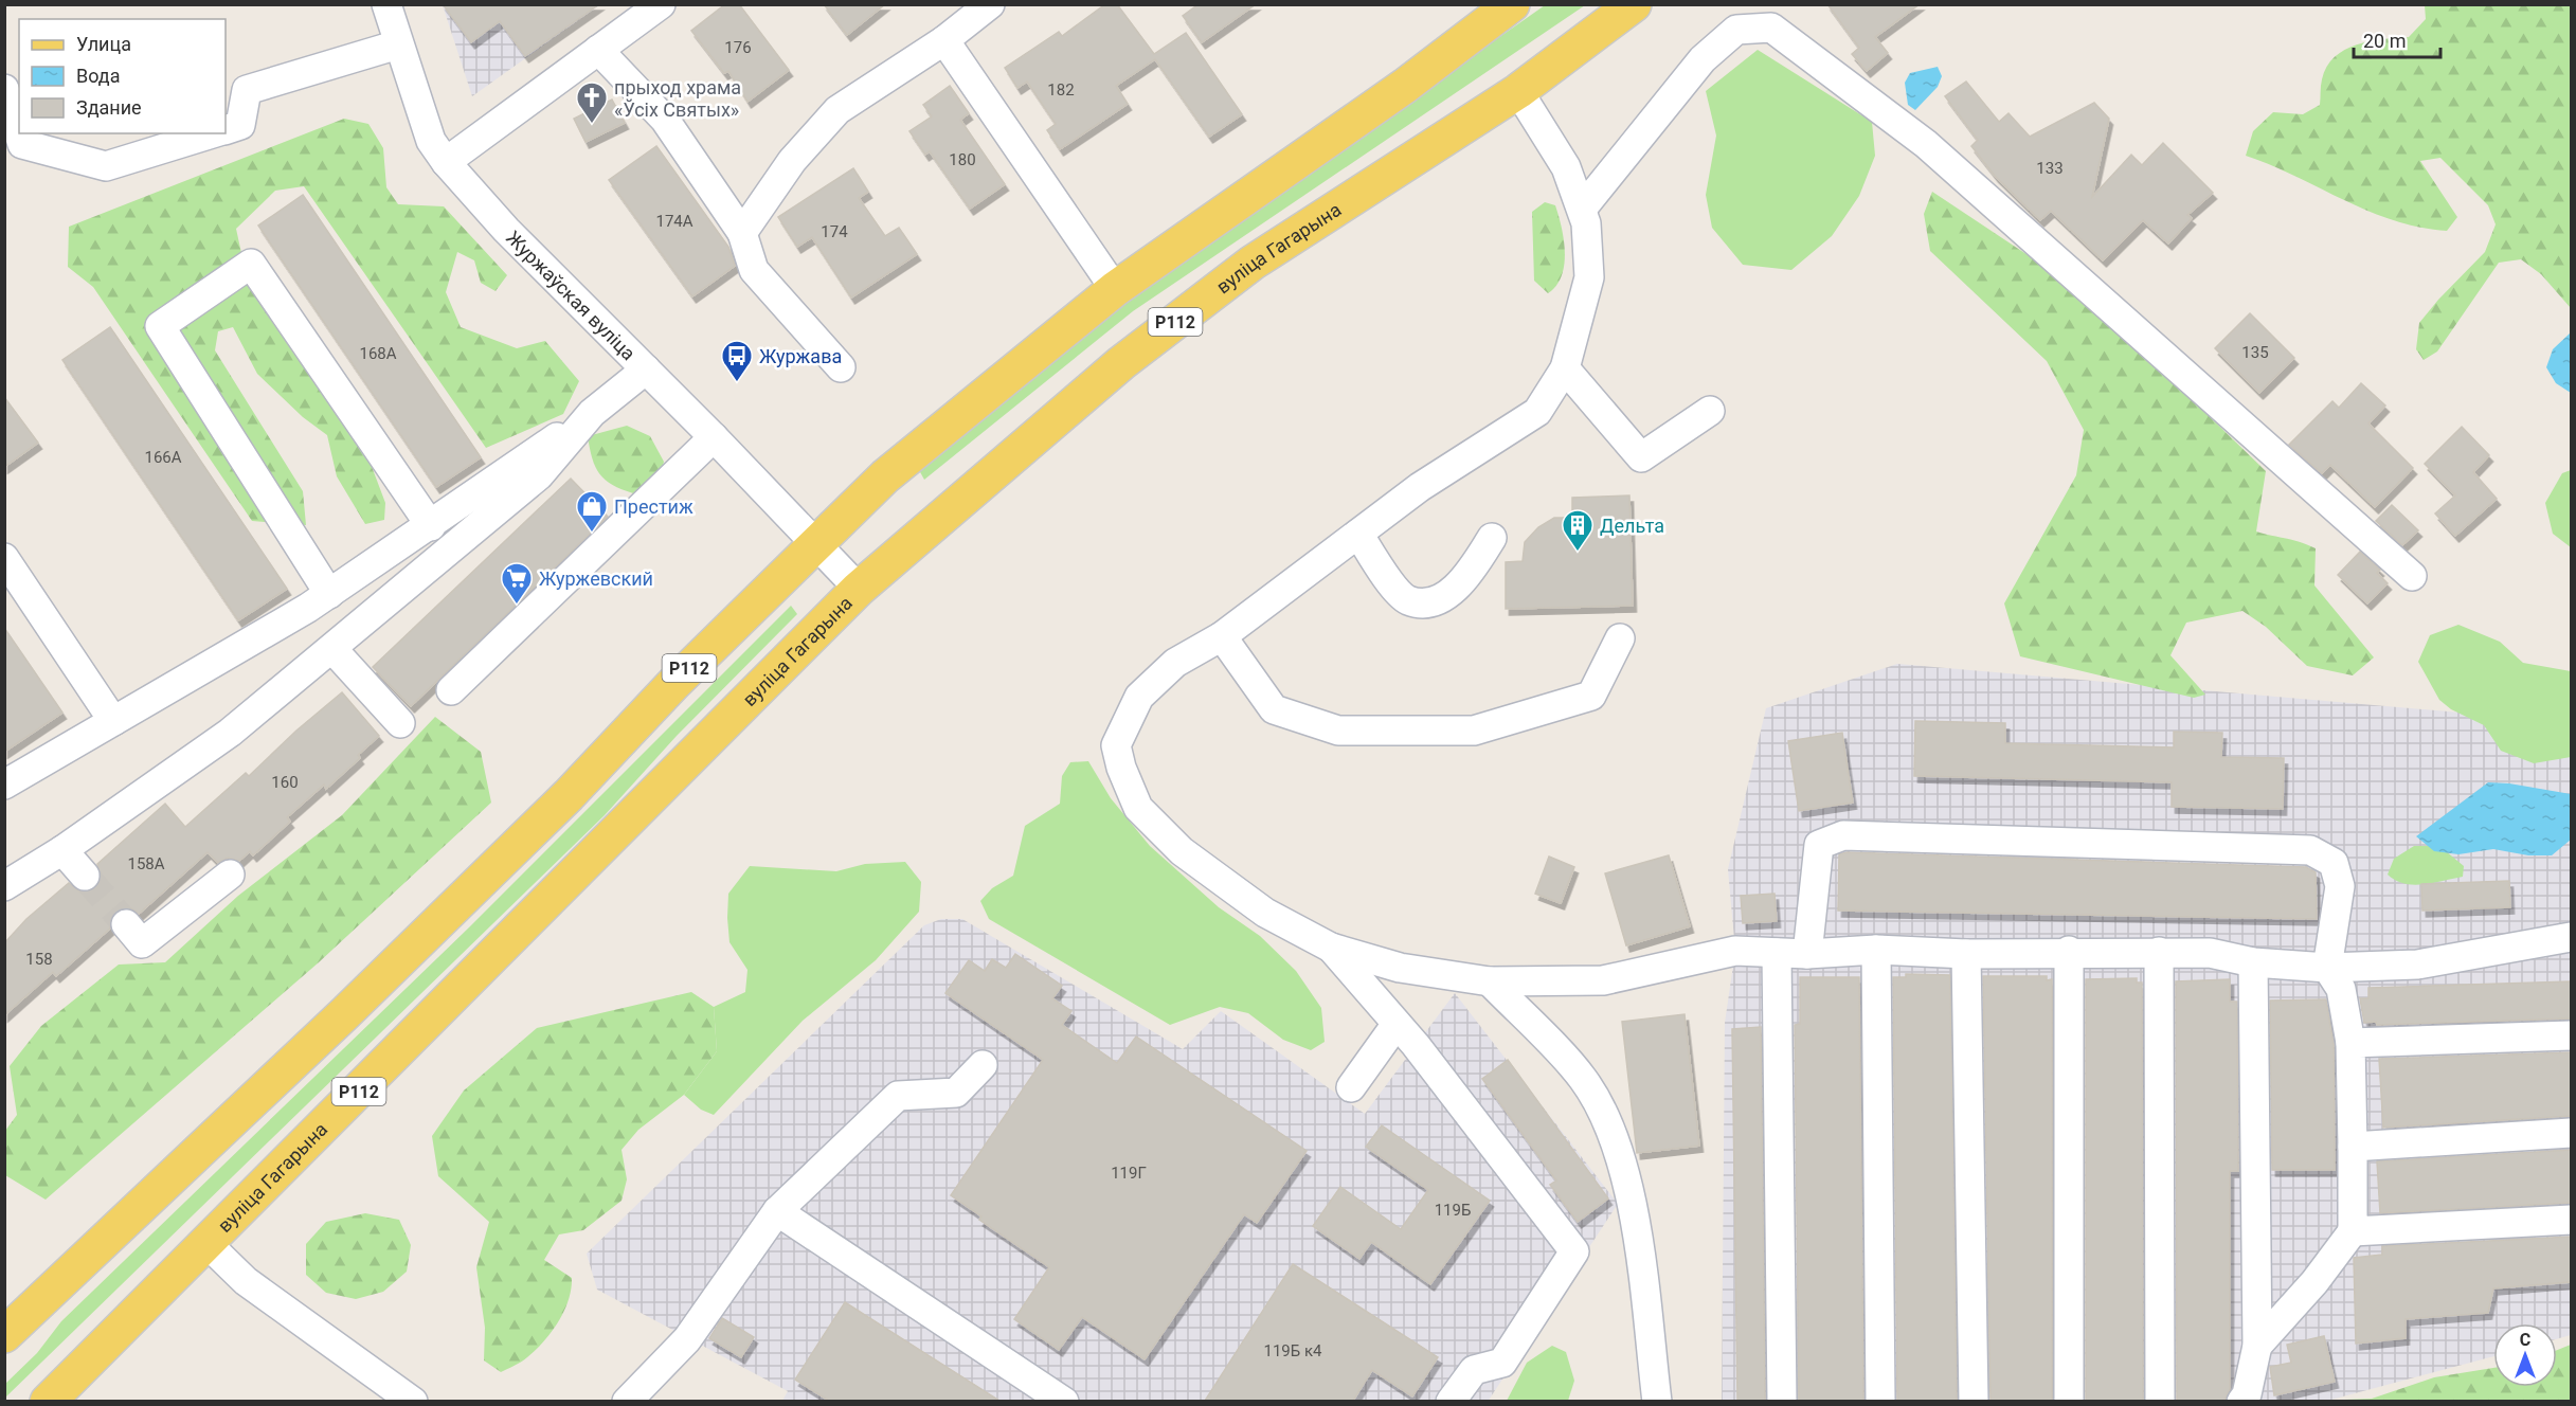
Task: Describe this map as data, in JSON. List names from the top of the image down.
{
  "streets": {
    "main road": ["вуліца Гагарына", "Р112"],
    "street": ["Журжаўская вуліца"]
  },
  "crossings": [
    ["вуліца Гагарына", "Журжаўская вуліца"],
    ["Журжаўская вуліца", "Р112"]
  ],
  "places": {
    "church": ["прыход храма «Ўсіх Святых»"],
    "bus stop": ["Журжава"],
    "shop": ["Престиж"],
    "building": ["Дельта"],
    "supermarket": ["Журжевский"]
  },
  "house_numbers": [
    "176",
    "182",
    "180",
    "133",
    "174А",
    "174",
    "135",
    "168А",
    "166А",
    "160",
    "158А",
    "158",
    "119Г",
    "119Б",
    "119Б к4"
  ],
  "legend": ["Улица", "Вода", "Здание"],
  "scale_bar": "20 m",
  "north": "top"
}
